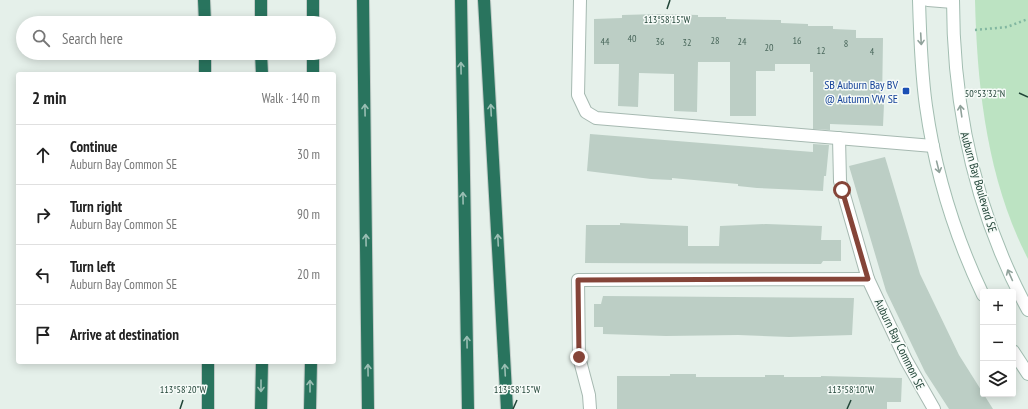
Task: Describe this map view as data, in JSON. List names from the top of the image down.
{
  "streets": {
    "street": ["Auburn Bay Boulevard SE", "Auburn Bay Common SE"]
  },
  "places": {
    "transit": ["SB Auburn Bay BV @ Autumn VW SE"]
  },
  "house_numbers": [
    "40",
    "28",
    "16",
    "44",
    "36",
    "24",
    "32",
    "8",
    "20",
    "12",
    "4"
  ],
  "page": {
    "search": "Search here",
    "heading": ["2 min", "Walk · 140 m"],
    "list": [
      ["Continue", "Auburn Bay Common SE", "30 m"],
      ["Turn right", "Auburn Bay Common SE", "90 m"],
      ["Turn left", "Auburn Bay Common SE", "20 m"],
      "Arrive at destination"
    ],
    "map_buttons": ["+", "−"]
  },
  "coordinates": [
    "113°58'15\"W",
    "50°53'32\"N",
    "113°58'20\"W",
    "113°58'10\"W"
  ]
}
